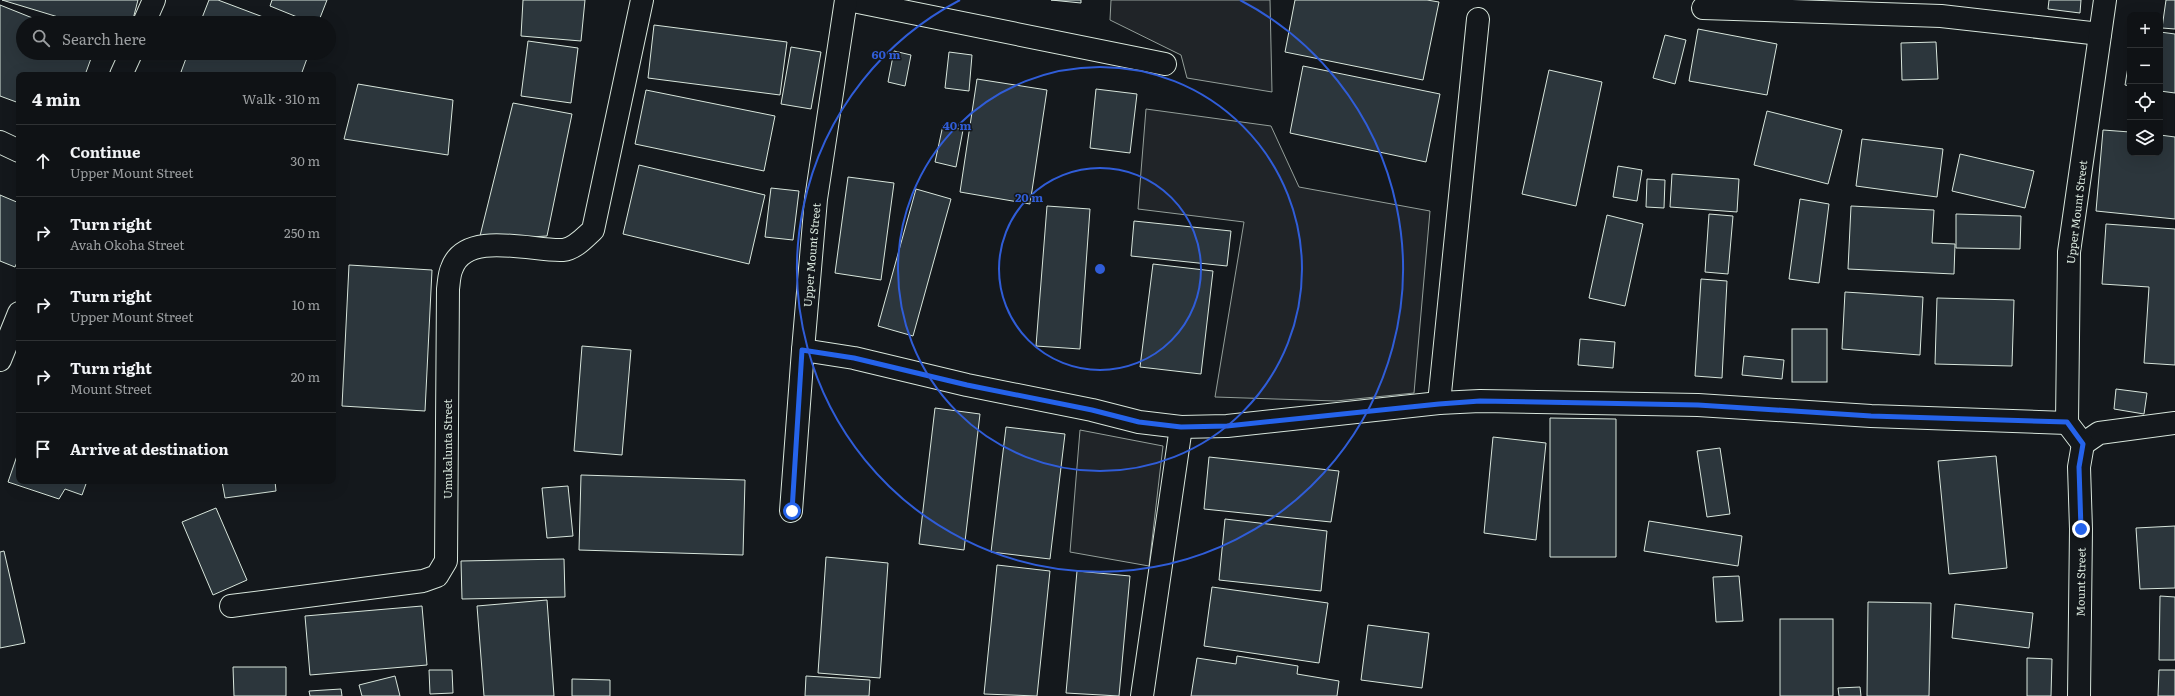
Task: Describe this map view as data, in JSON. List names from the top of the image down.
{
  "streets": {
    "street": ["Upper Mount Street", "Umukalunta Street", "Mount Street"]
  },
  "page": {
    "map_buttons": ["+", "−"],
    "search": "Search here",
    "heading": ["4 min", "Walk · 310 m"],
    "list": [
      ["Continue", "Upper Mount Street", "30 m"],
      ["Turn right", "Avah Okoha Street", "250 m"],
      ["Turn right", "Upper Mount Street", "10 m"],
      ["Turn right", "Mount Street", "20 m"],
      "Arrive at destination"
    ]
  },
  "rings": ["60 m", "40 m", "20 m"]
}
